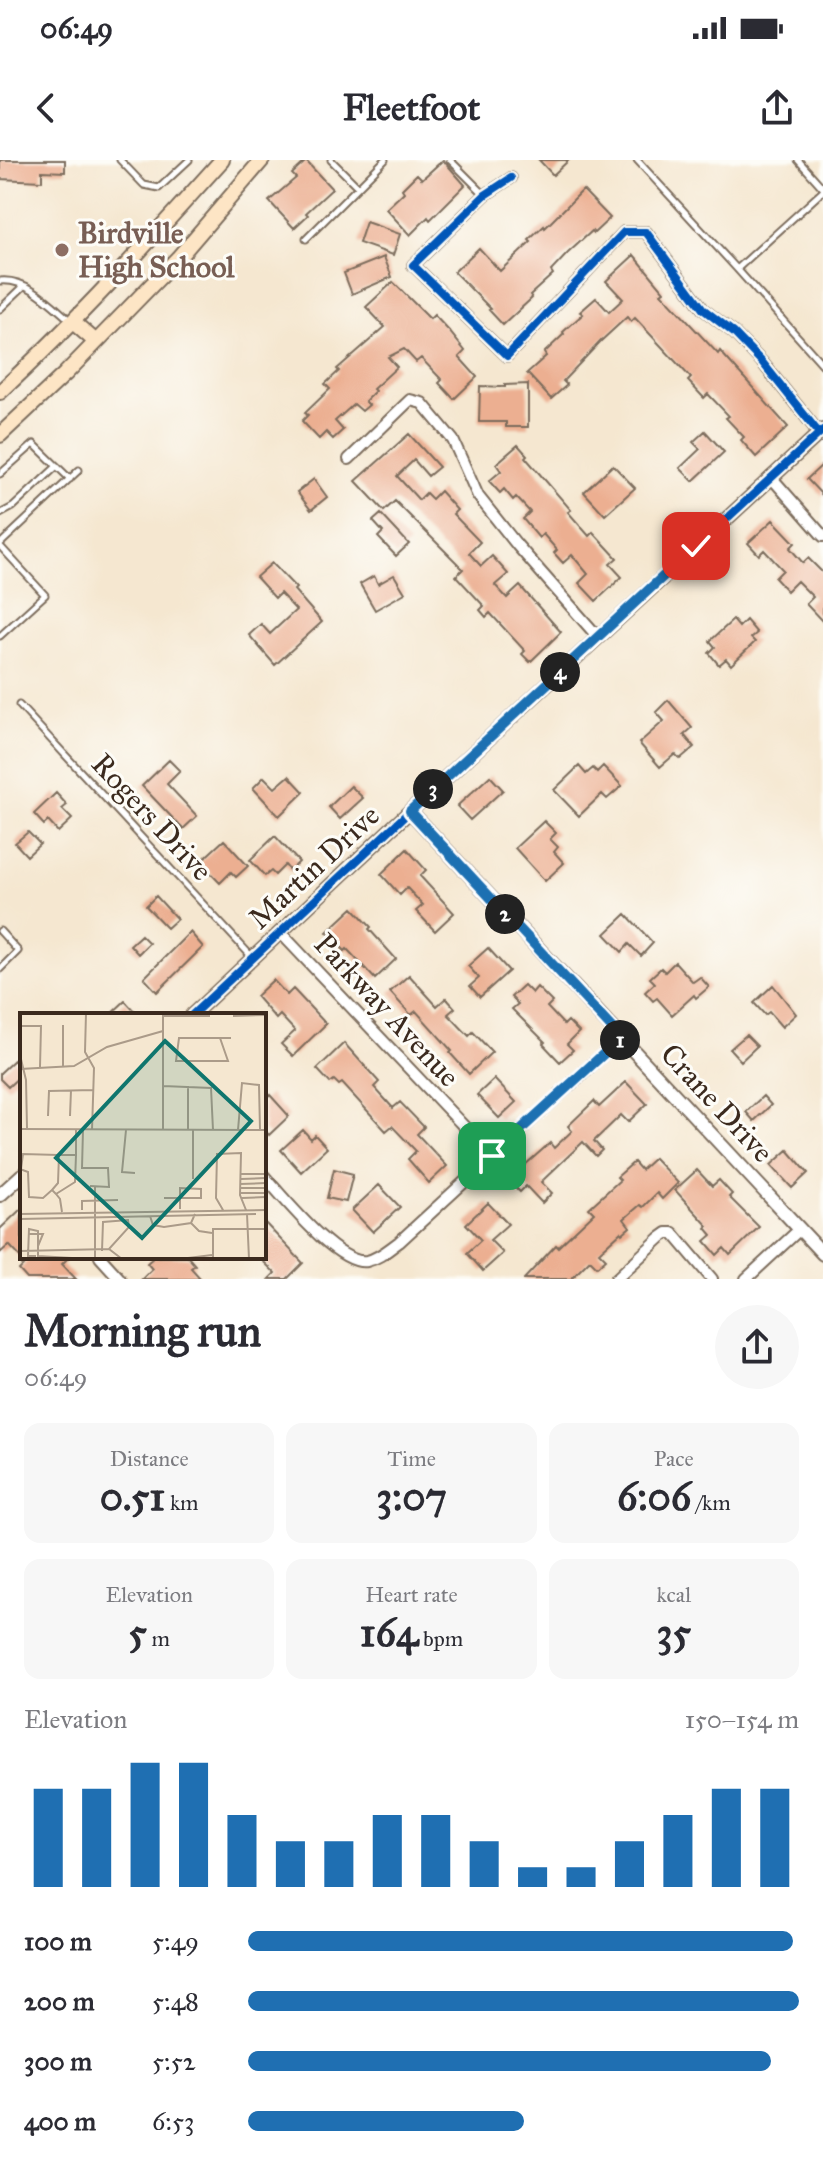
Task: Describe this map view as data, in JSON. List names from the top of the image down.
{
  "streets": {
    "street": ["Martin Drive", "Parkway Avenue", "Crane Drive"],
    "lane": ["Rogers Drive"]
  },
  "crossings": [
    ["Rogers Drive", "Martin Drive"],
    ["Martin Drive", "Parkway Avenue"],
    ["Martin Drive", "Crane Drive"]
  ],
  "places": ["Birdville High School"],
  "page": {
    "status": "06:49",
    "header": "Fleetfoot",
    "pins": [
      "4",
      "3",
      "2",
      "1"
    ],
    "heading": ["Morning run", "06:49"],
    "stats": [
      ["Distance", "0.51 km"],
      ["Time", "3:07"],
      ["Pace", "6:06 /km"],
      ["Elevation", "5 m"],
      ["Heart rate", "164 bpm"],
      ["kcal", "35"]
    ],
    "chart": ["Elevation", "150–154 m"],
    "list": [
      {
        "name": "100 m",
        "note": "5:49"
      },
      {
        "name": "200 m",
        "note": "5:48"
      },
      {
        "name": "300 m",
        "note": "5:52"
      },
      {
        "name": "400 m",
        "note": "6:53"
      }
    ]
  }
}
